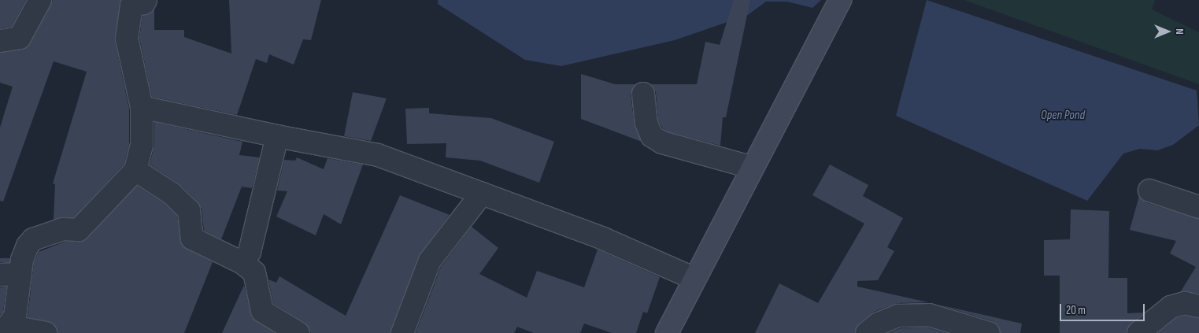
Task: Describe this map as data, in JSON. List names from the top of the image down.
{
  "water": ["Open Pond"],
  "scale_bar": "20 m",
  "north": "right"
}
